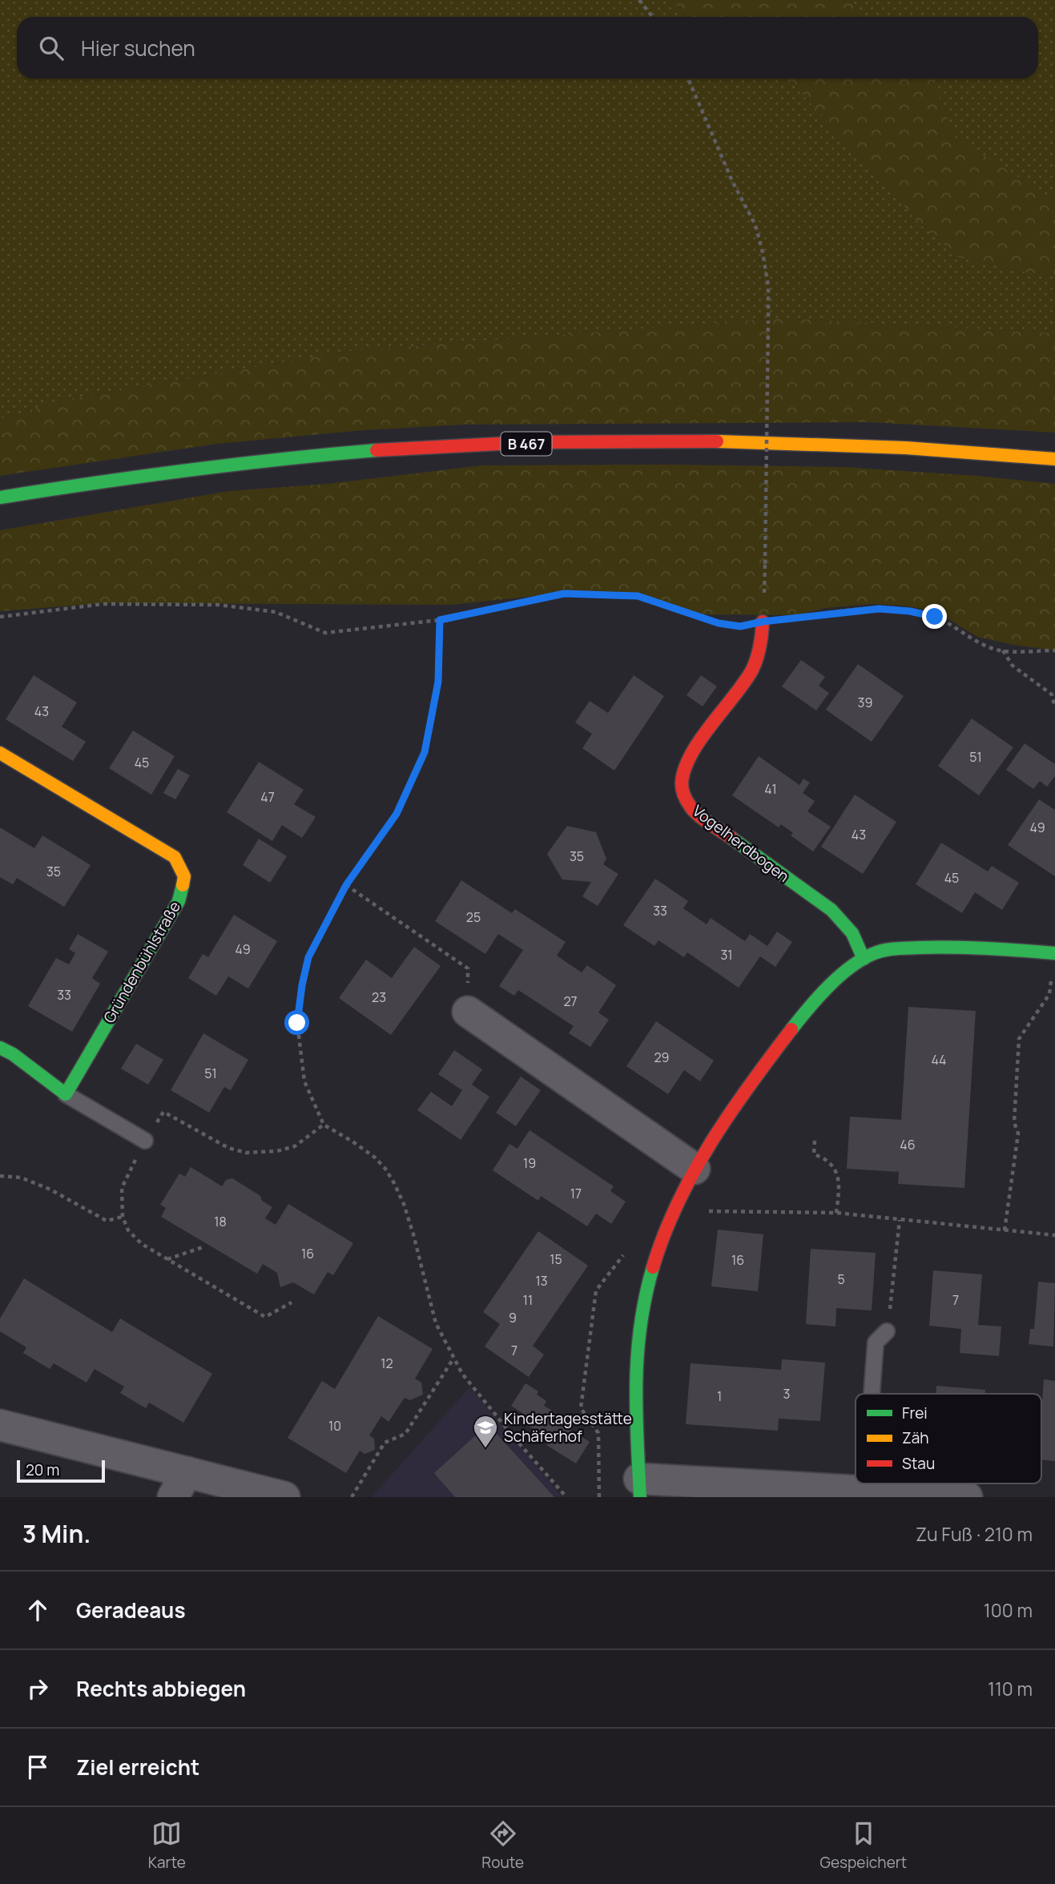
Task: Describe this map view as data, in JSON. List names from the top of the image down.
{
  "streets": {
    "street": ["B 467", "Vogelherdbogen", "Gründenbühlstraße"]
  },
  "places": {
    "school or university": ["Kindertagesstätte Schäferhof"]
  },
  "house_numbers": [
    "39",
    "43",
    "51",
    "45",
    "41",
    "47",
    "49",
    "43",
    "35",
    "35",
    "45",
    "33",
    "25",
    "49",
    "31",
    "33",
    "23",
    "27",
    "29",
    "44",
    "51",
    "46",
    "19",
    "17",
    "18",
    "16",
    "15",
    "16",
    "5",
    "13",
    "11",
    "7",
    "9",
    "7",
    "12",
    "3",
    "1",
    "10"
  ],
  "legend": ["Frei", "Zäh", "Stau"],
  "scale_bar": "20 m",
  "page": {
    "search": "Hier suchen",
    "scale": "20 m",
    "heading": ["3 Min.", "Zu Fuß · 210 m"],
    "list": [
      ["Geradeaus", "100 m"],
      ["Rechts abbiegen", "110 m"],
      "Ziel erreicht"
    ],
    "nav": ["Karte", "Route", "Gespeichert"]
  }
}
